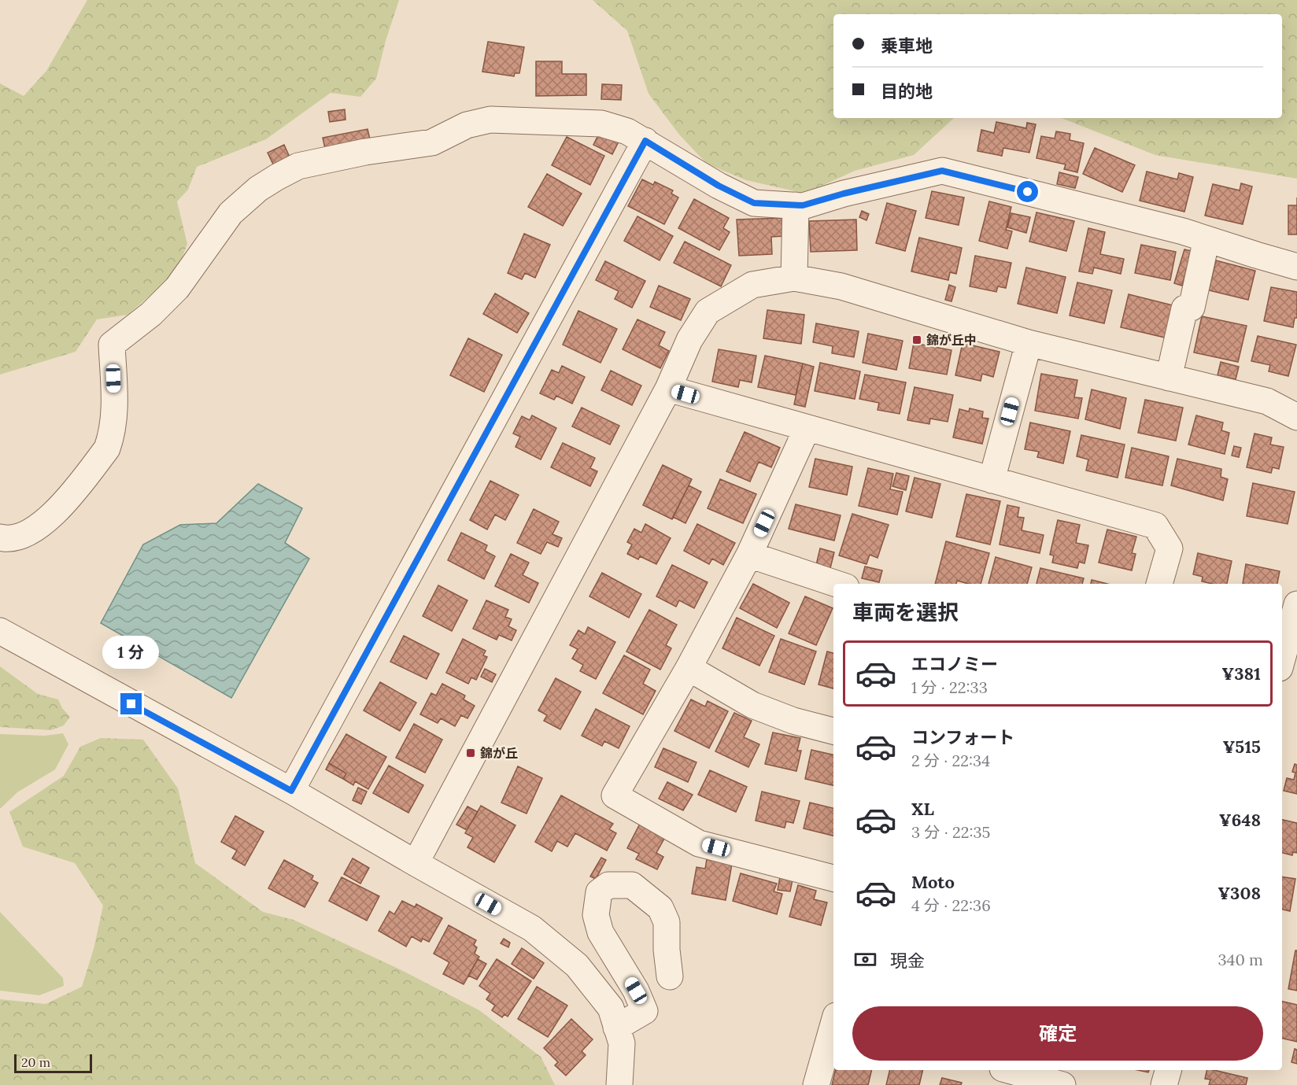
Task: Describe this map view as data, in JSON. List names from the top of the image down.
{
  "places": {
    "transit": ["錦が丘中", "錦が丘"]
  },
  "scale_bar": "20 m",
  "page": {
    "banner": ["乗車地", "目的地"],
    "heading": "車両を選択",
    "bubble": "1 分",
    "list": [
      {
        "name": "エコノミー",
        "note": "1 分 · 22:33",
        "value": "¥381"
      },
      {
        "name": "コンフォート",
        "note": "2 分 · 22:34",
        "value": "¥515"
      },
      {
        "name": "XL",
        "note": "3 分 · 22:35",
        "value": "¥648"
      },
      {
        "name": "Moto",
        "note": "4 分 · 22:36",
        "value": "¥308"
      }
    ],
    "pay": ["現金", "340 m"],
    "buttons": "確定",
    "scale": "20 m"
  }
}
